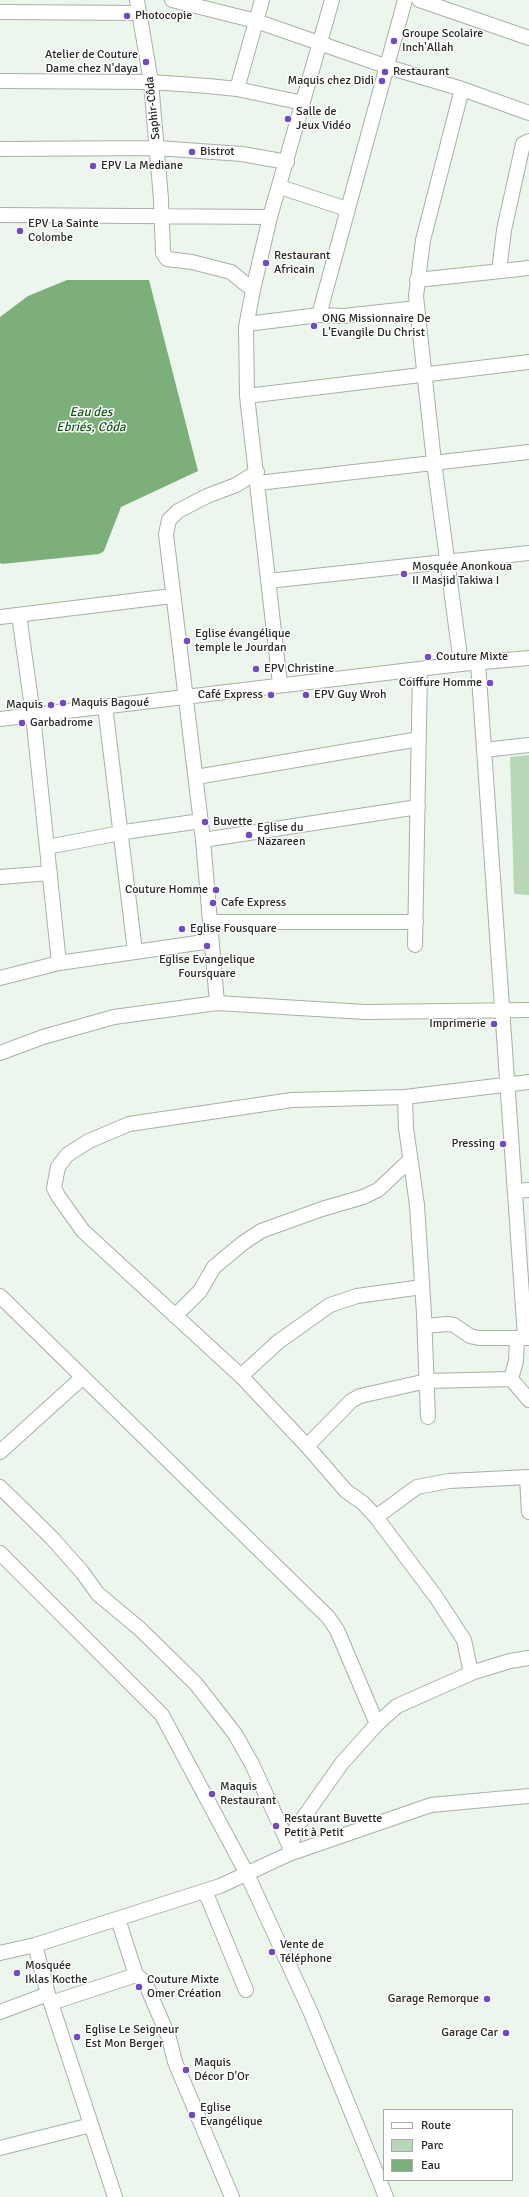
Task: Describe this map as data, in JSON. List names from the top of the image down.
{
  "streets": {
    "street": ["Saphir-Côda"]
  },
  "water": ["Eau des Ebriés, Côda"],
  "places": [
    "Photocopie",
    "Groupe Scolaire Inch'Allah",
    "Atelier de Couture Dame chez N'daya",
    "Restaurant",
    "Maquis chez Didi",
    "Salle de Jeux Vidéo",
    "Bistrot",
    "EPV La Mediane",
    "EPV La Sainte Colombe",
    "Restaurant Africain",
    "ONG Missionnaire De L'Evangile Du Christ",
    "Mosquée Anonkoua II Masjid Takiwa I",
    "Eglise évangélique temple le Jourdan",
    "Couture Mixte",
    "EPV Christine",
    "Coiffure Homme",
    "Café Express",
    "EPV Guy Wroh",
    "Maquis Bagoué",
    "Maquis",
    "Garbadrome",
    "Buvette",
    "Eglise du Nazareen",
    "Couture Homme",
    "Cafe Express",
    "Eglise Fousquare",
    "Eglise Evangelique Foursquare",
    "Imprimerie",
    "Pressing",
    "Maquis Restaurant",
    "Restaurant Buvette Petit à Petit",
    "Vente de Téléphone",
    "Mosquée Iklas Kocthe",
    "Couture Mixte Omer Création",
    "Garage Remorque",
    "Garage Car",
    "Eglise Le Seigneur Est Mon Berger",
    "Maquis Décor D'Or",
    "Eglise Evangélique"
  ],
  "legend": ["Route", "Parc", "Eau"]
}
